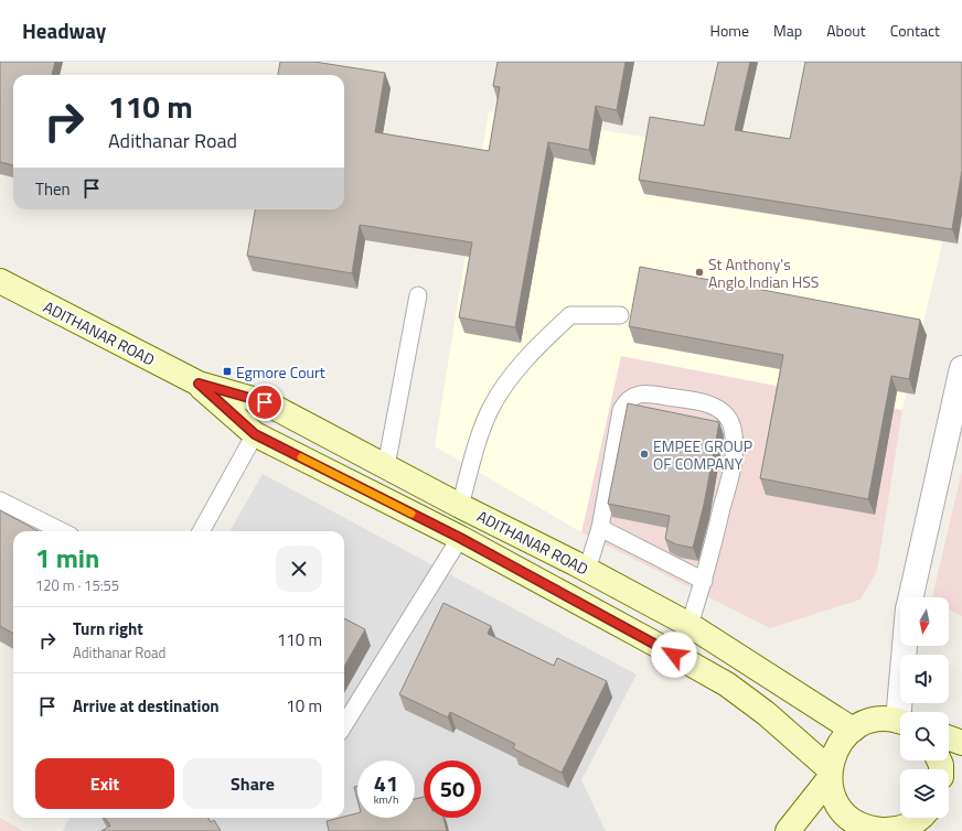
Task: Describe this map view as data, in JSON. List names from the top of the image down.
{
  "streets": {
    "main road": ["ADITHANAR ROAD"]
  },
  "places": {
    "other": ["St Anthony's Anglo Indian HSS", "EMPEE GROUP OF COMPANY"],
    "transit": ["Egmore Court"]
  },
  "north": "bottom",
  "page": {
    "header": "Headway",
    "nav": [
      "Home",
      "Map",
      "About",
      "Contact"
    ],
    "turn": ["110 m", "Adithanar Road"],
    "then": "Then",
    "heading": ["1 min", "120 m · 15:55"],
    "list": [
      {
        "name": "Turn right",
        "note": "Adithanar Road",
        "value": "110 m"
      },
      {
        "name": "Arrive at destination",
        "value": "10 m"
      }
    ],
    "buttons": ["Exit", "Share"],
    "speed": "41 km/h",
    "limit": "50"
  }
}
